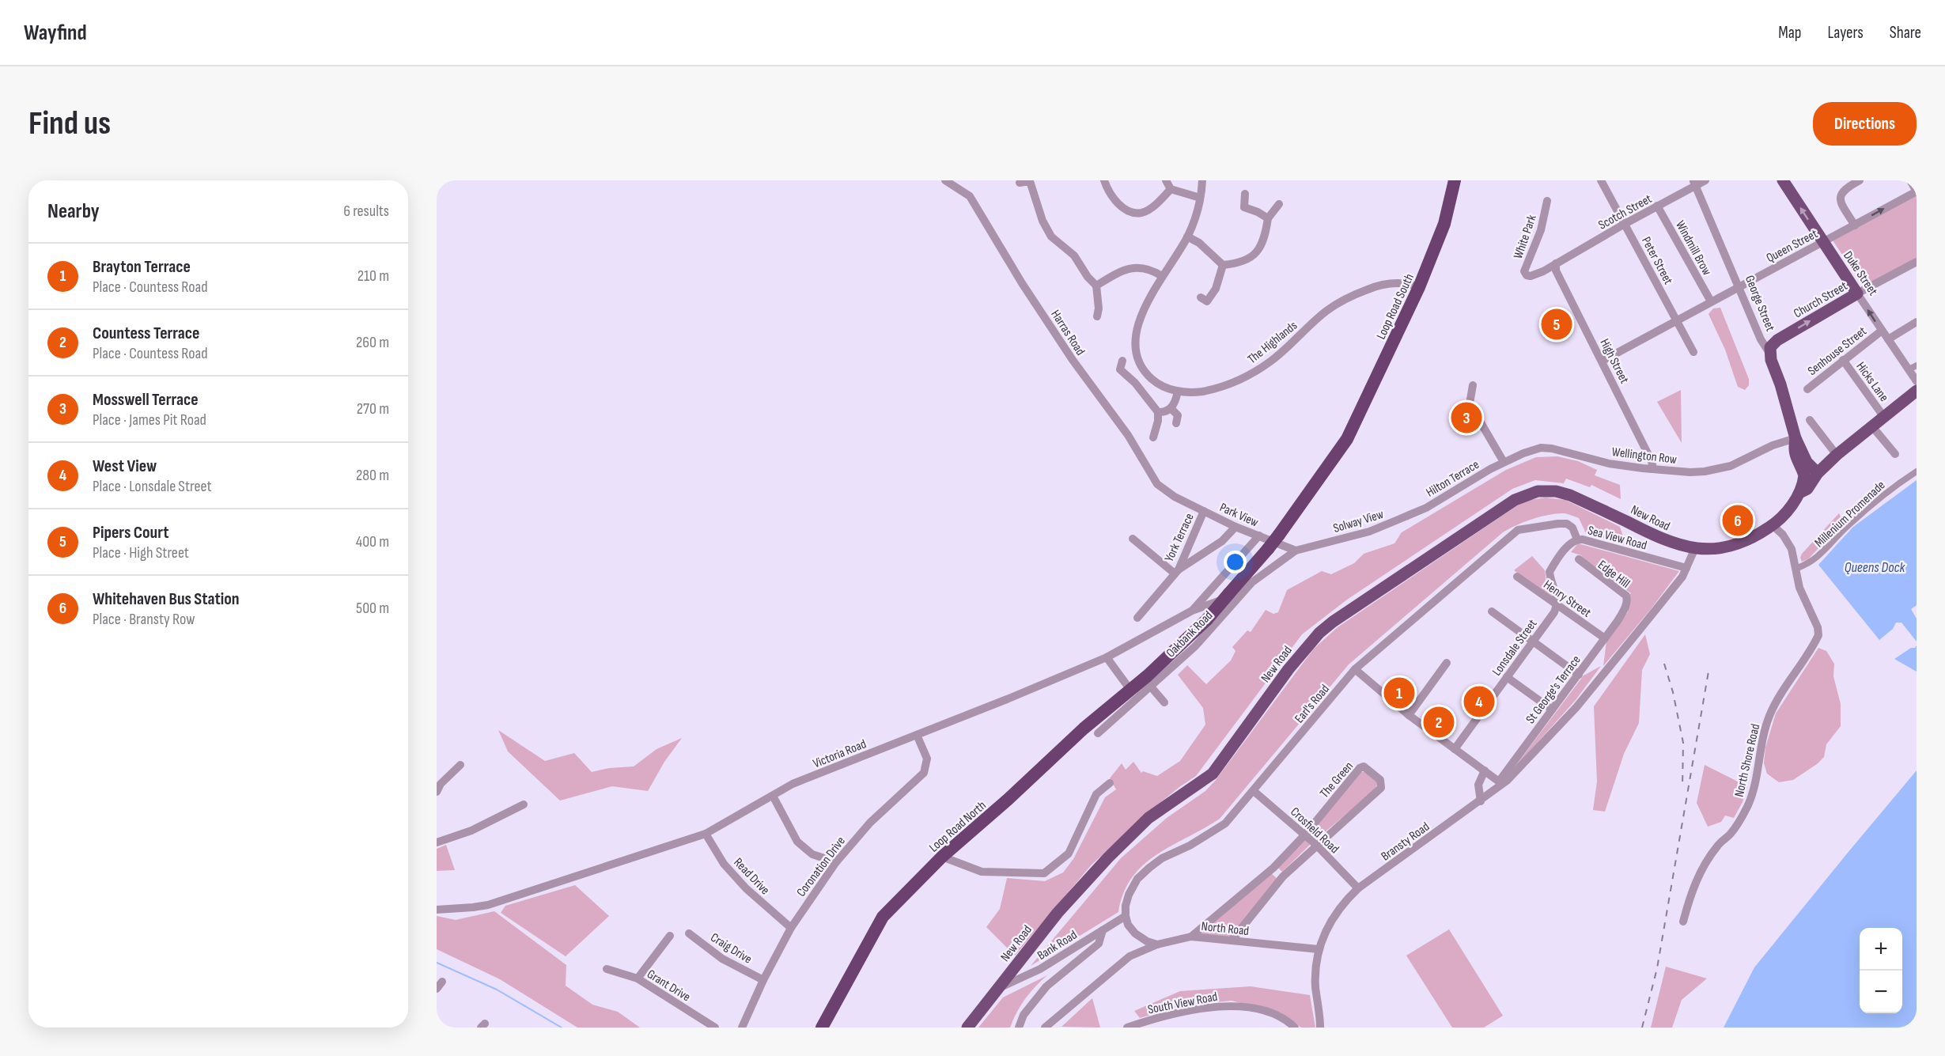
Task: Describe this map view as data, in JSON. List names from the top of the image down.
{
  "streets": {
    "highway": ["Loop Road South", "Loop Road North"],
    "main road": [
      "Duke Street",
      "Church Street",
      "George Street",
      "New Road"
    ],
    "street": [
      "Scotch Street",
      "White Park",
      "Queen Street",
      "Windmill Brow",
      "Peter Street",
      "Harras Road",
      "The Highlands",
      "Senhouse Street",
      "High Street",
      "Hicks Lane",
      "Wellington Row",
      "Hilton Terrace",
      "Millenium Promenade",
      "Park View",
      "Solway View",
      "York Terrace",
      "Sea View Road",
      "Edge Hill",
      "Henry Street",
      "Oakbank Road",
      "Lonsdale Street",
      "St George's Terrace",
      "Earl's Road",
      "Victoria Road",
      "North Shore Road",
      "The Green",
      "Crosfield Road",
      "Bransty Road",
      "Coronation Drive",
      "Read Drive",
      "North Road",
      "Bank Road",
      "Craig Drive",
      "Grant Drive",
      "South View Road"
    ]
  },
  "crossings": [
    ["Scotch Street", "White Park"],
    ["Scotch Street", "Windmill Brow"],
    ["Scotch Street", "Peter Street"],
    ["Scotch Street", "George Street"],
    ["Scotch Street", "High Street"],
    ["White Park", "High Street"],
    ["Queen Street", "Windmill Brow"],
    ["Queen Street", "Peter Street"],
    ["Queen Street", "Duke Street"],
    ["Queen Street", "George Street"],
    ["Queen Street", "High Street"],
    ["Duke Street", "Church Street"],
    ["Duke Street", "Senhouse Street"],
    ["Church Street", "George Street"],
    ["George Street", "Wellington Row"],
    ["George Street", "New Road"],
    ["Loop Road South", "The Highlands"],
    ["Loop Road South", "Loop Road North"],
    ["Harras Road", "Park View"],
    ["Senhouse Street", "Hicks Lane"],
    ["High Street", "Wellington Row"],
    ["Hicks Lane", "New Road"],
    ["Wellington Row", "Hilton Terrace"],
    ["Hilton Terrace", "Solway View"],
    ["Millenium Promenade", "North Shore Road"],
    ["Park View", "Solway View"],
    ["Park View", "York Terrace"],
    ["Park View", "Oakbank Road"],
    ["New Road", "North Shore Road"],
    ["New Road", "Bransty Road"],
    ["New Road", "Bank Road"],
    ["Solway View", "Oakbank Road"],
    ["Sea View Road", "Henry Street"],
    ["Sea View Road", "Lonsdale Street"],
    ["Sea View Road", "Earl's Road"],
    ["Sea View Road", "Bransty Road"],
    ["Edge Hill", "St George's Terrace"],
    ["Henry Street", "Lonsdale Street"],
    ["Henry Street", "St George's Terrace"],
    ["Oakbank Road", "Victoria Road"],
    ["Oakbank Road", "Loop Road North"],
    ["St George's Terrace", "Bransty Road"],
    ["Earl's Road", "Crosfield Road"],
    ["Earl's Road", "Bank Road"],
    ["Victoria Road", "Loop Road North"],
    ["Victoria Road", "Coronation Drive"],
    ["Victoria Road", "Read Drive"],
    ["The Green", "Crosfield Road"],
    ["The Green", "North Road"],
    ["Crosfield Road", "Bransty Road"],
    ["Bransty Road", "North Road"],
    ["Coronation Drive", "Read Drive"],
    ["Coronation Drive", "Craig Drive"]
  ],
  "one_way": ["Duke Street", "Church Street"],
  "water": ["Queens Dock"],
  "page": {
    "header": "Wayfind",
    "nav": ["Map", "Layers", "Share"],
    "buttons": "Directions",
    "title": "Find us",
    "heading": ["Nearby", "6 results"],
    "list": [
      {
        "mark": "1",
        "name": "Brayton Terrace",
        "note": "Place · Countess Road",
        "value": "210 m"
      },
      {
        "mark": "2",
        "name": "Countess Terrace",
        "note": "Place · Countess Road",
        "value": "260 m"
      },
      {
        "mark": "3",
        "name": "Mosswell Terrace",
        "note": "Place · James Pit Road",
        "value": "270 m"
      },
      {
        "mark": "4",
        "name": "West View",
        "note": "Place · Lonsdale Street",
        "value": "280 m"
      },
      {
        "mark": "5",
        "name": "Pipers Court",
        "note": "Place · High Street",
        "value": "400 m"
      },
      {
        "mark": "6",
        "name": "Whitehaven Bus Station",
        "note": "Place · Bransty Row",
        "value": "500 m"
      }
    ],
    "pins": [
      "5",
      "3",
      "6",
      "1",
      "4",
      "2"
    ],
    "map_buttons": ["+", "−"]
  }
}
